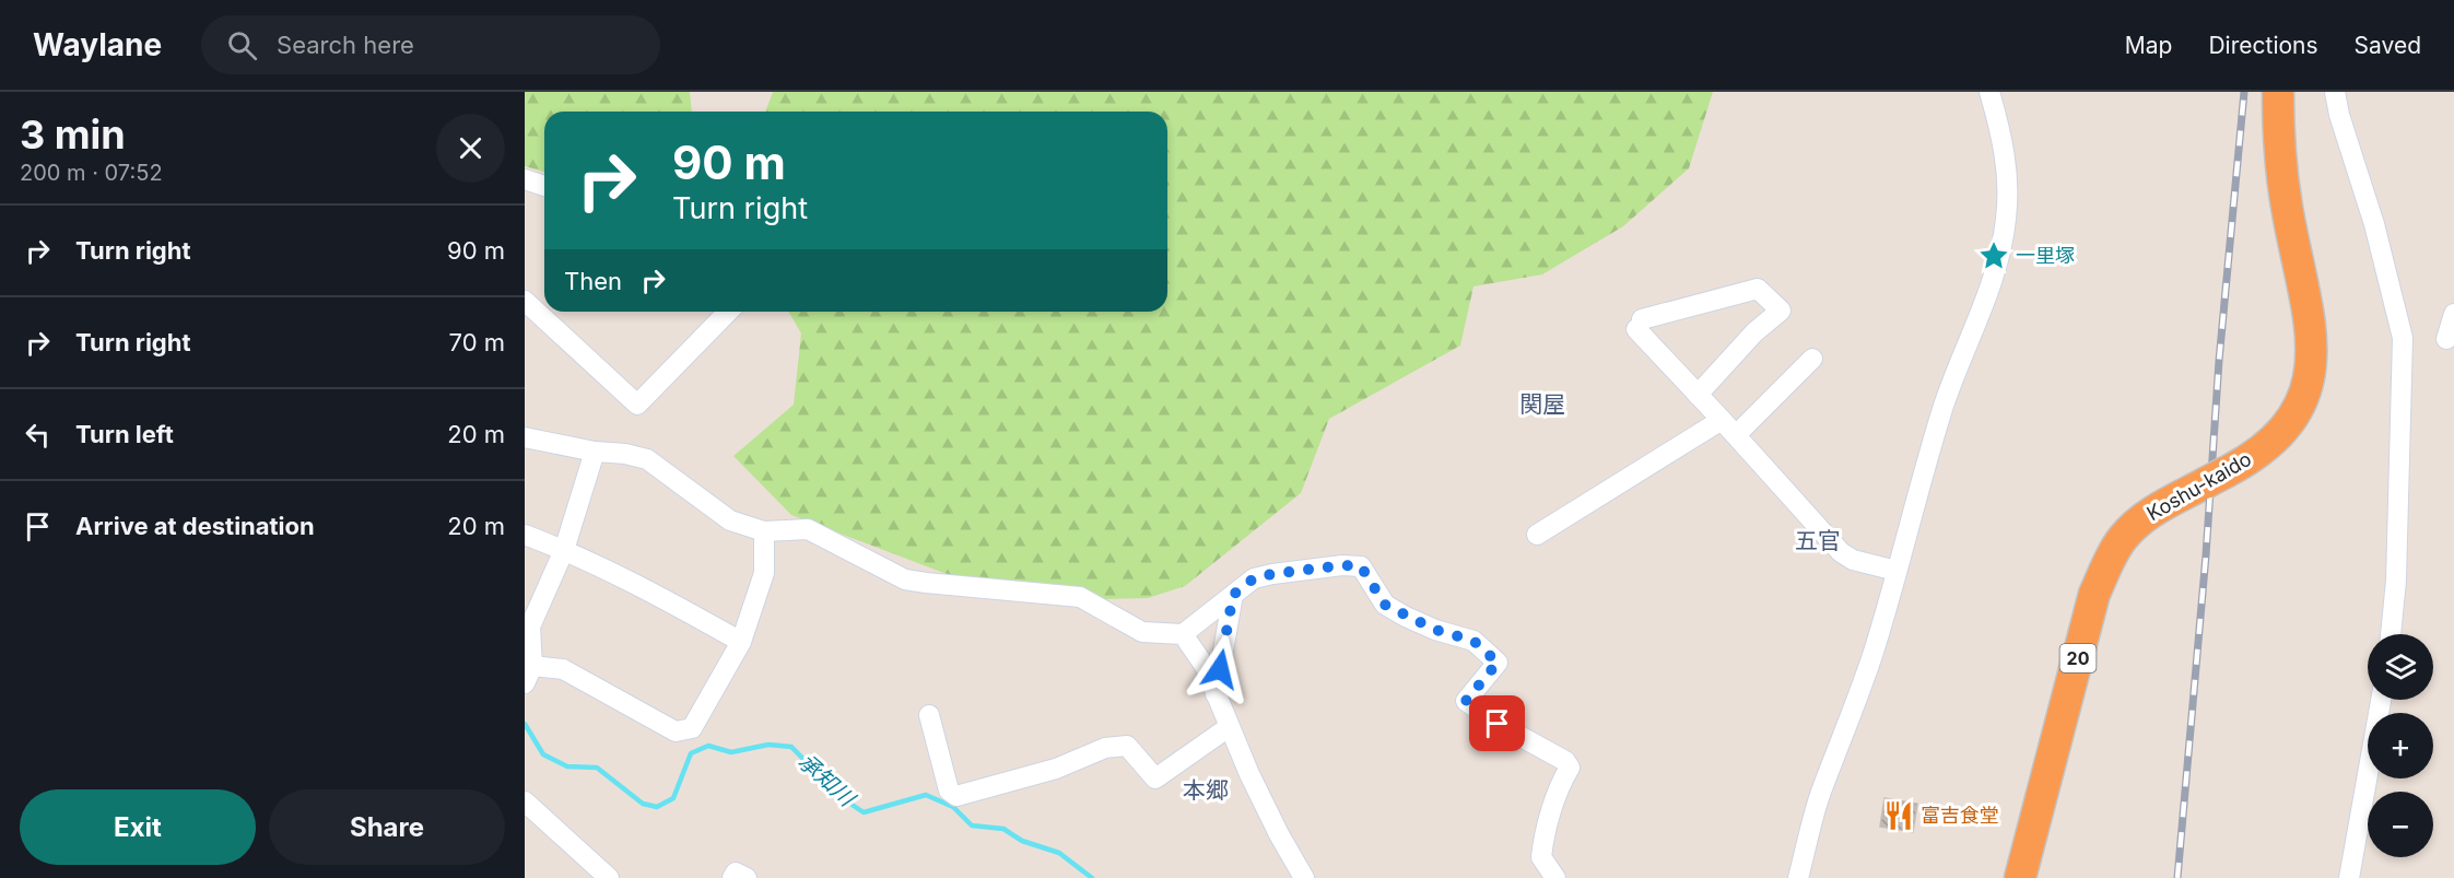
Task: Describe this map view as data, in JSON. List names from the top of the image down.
{
  "streets": {
    "highway": ["Koshu-kaido", "20"]
  },
  "districts": ["関屋", "五官", "本郷"],
  "water": ["承知川"],
  "places": {
    "place": ["一里塚"],
    "restaurant": ["富吉食堂"]
  },
  "page": {
    "header": "Waylane",
    "search": "Search here",
    "nav": ["Map", "Directions", "Saved"],
    "heading": ["3 min", "200 m · 07:52"],
    "turn": ["90 m", "Turn right"],
    "list": [
      {
        "name": "Turn right",
        "value": "90 m"
      },
      {
        "name": "Turn right",
        "value": "70 m"
      },
      {
        "name": "Turn left",
        "value": "20 m"
      },
      {
        "name": "Arrive at destination",
        "value": "20 m"
      }
    ],
    "then": "Then",
    "map_buttons": ["+", "−"],
    "buttons": ["Exit", "Share"]
  }
}
